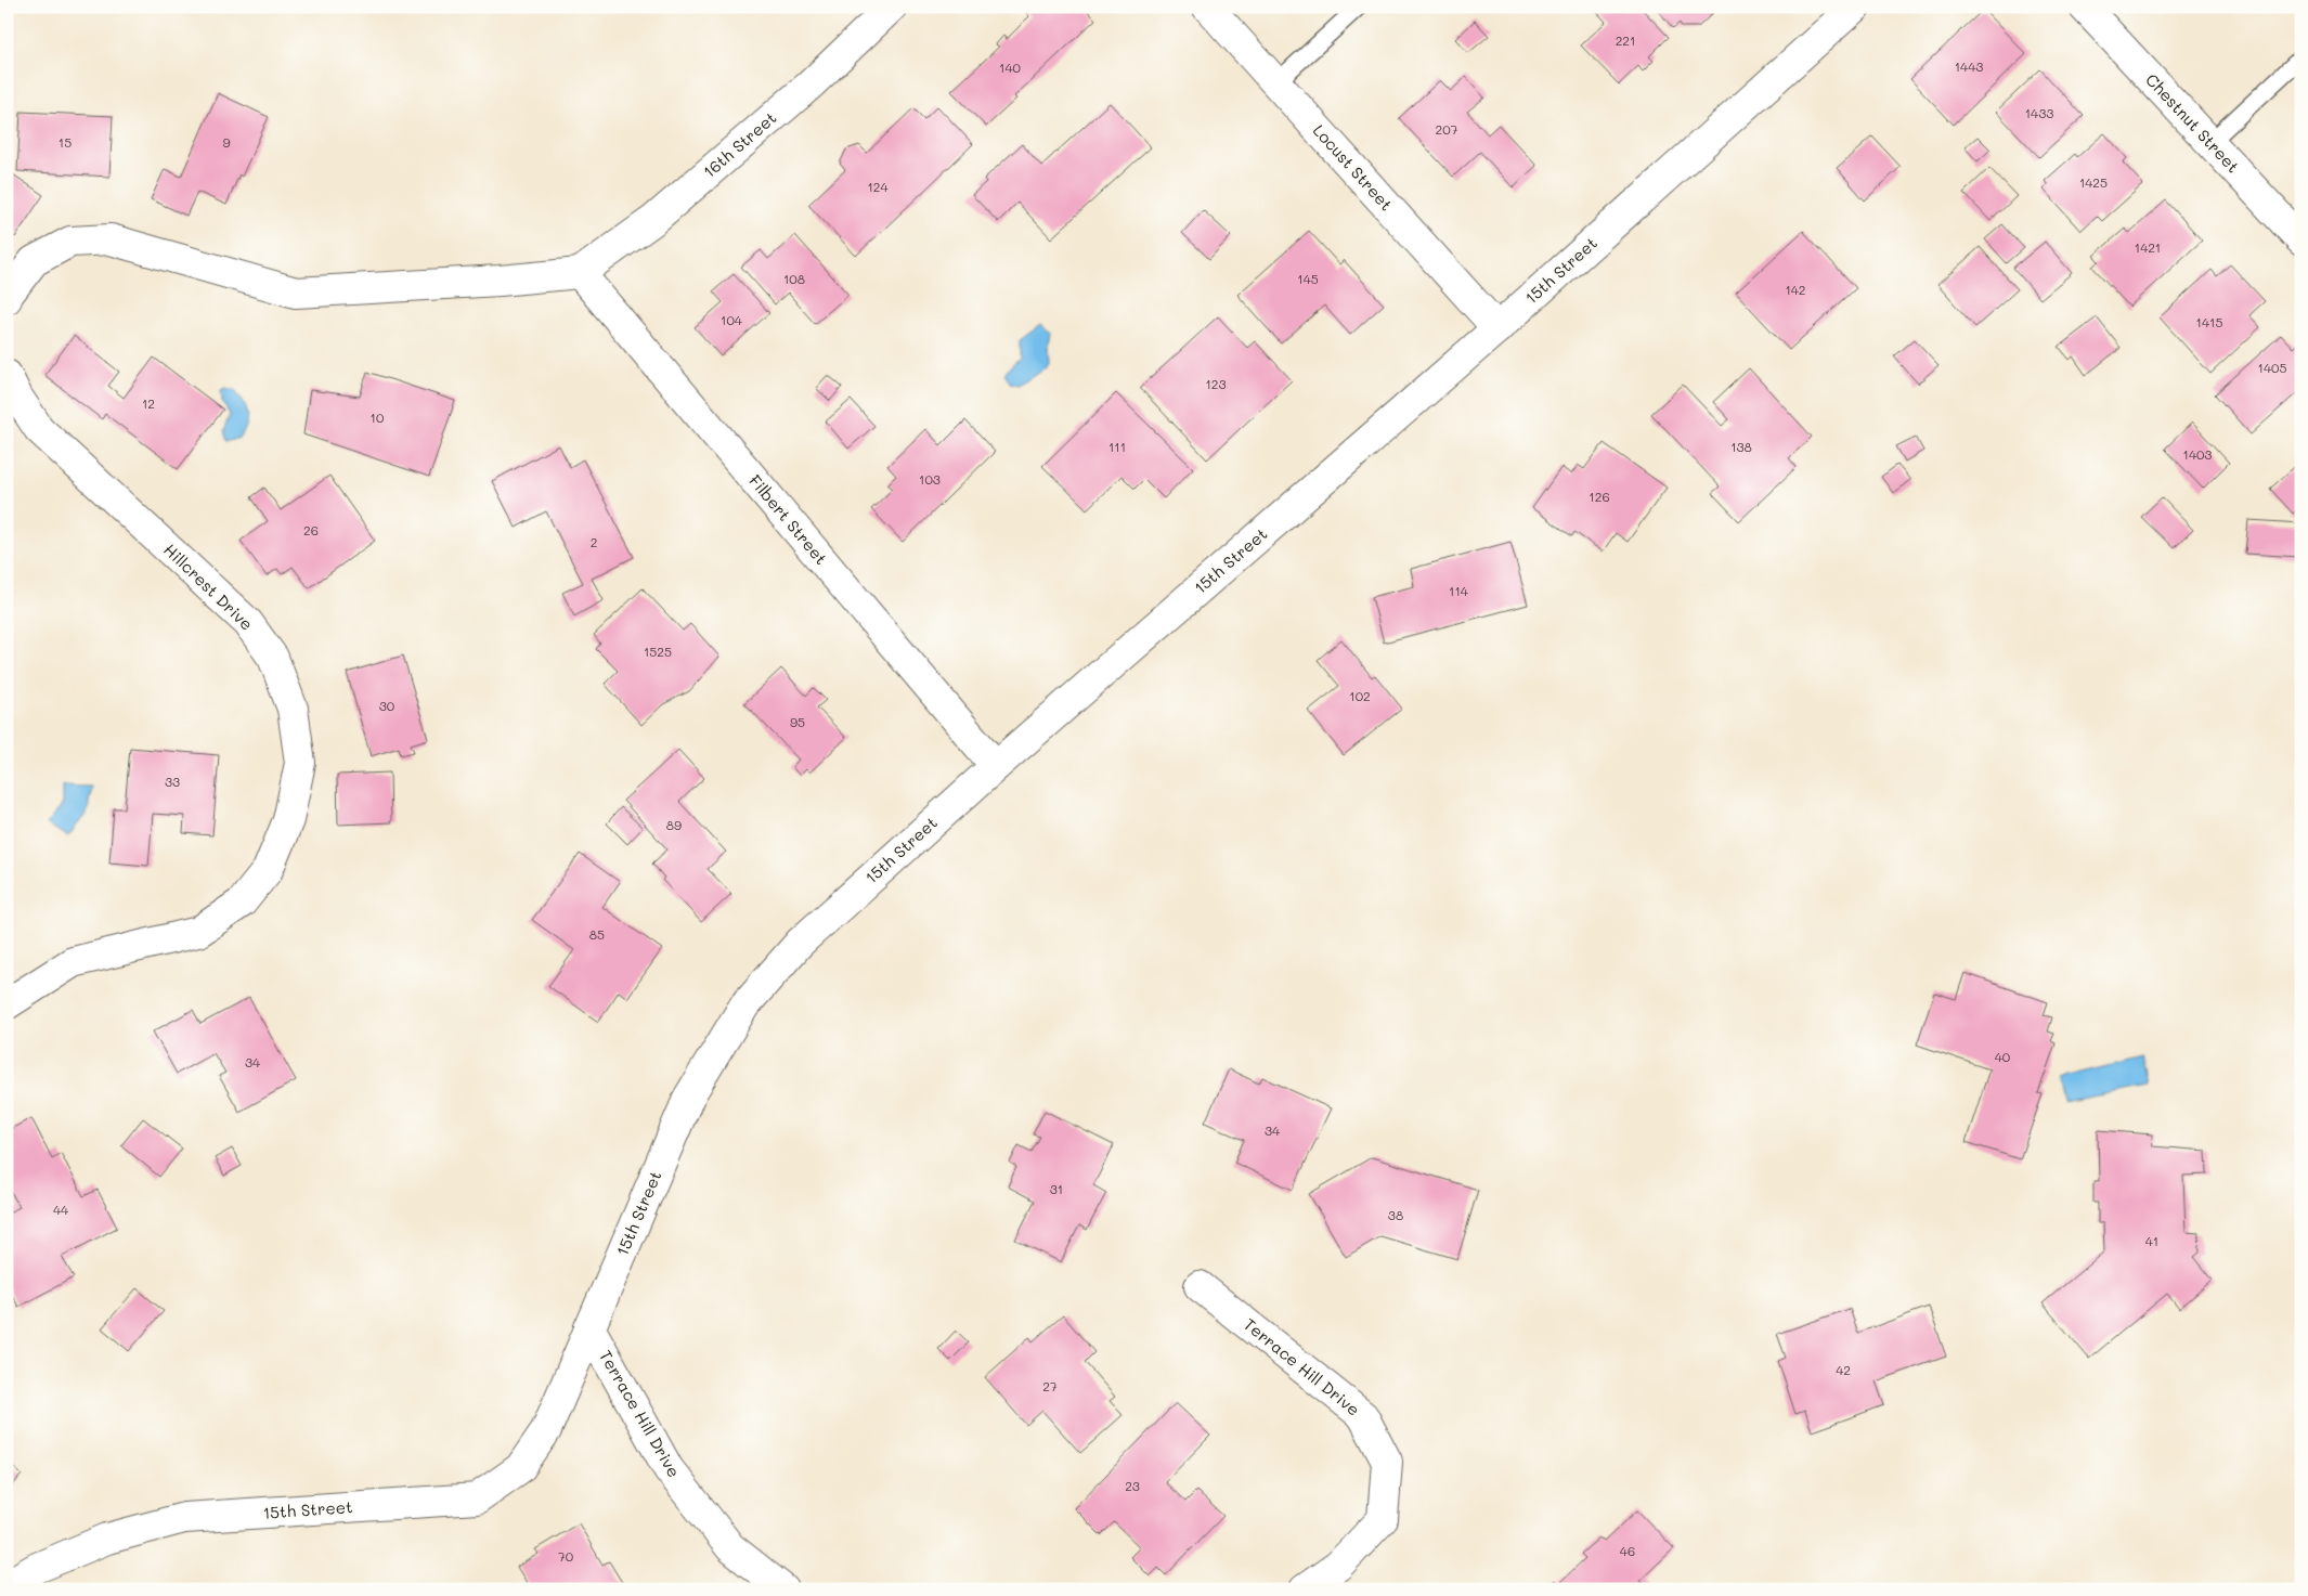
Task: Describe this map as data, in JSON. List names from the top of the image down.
{
  "streets": {
    "street": [
      "Chestnut Street",
      "16th Street",
      "Locust Street",
      "15th Street",
      "Filbert Street",
      "Hillcrest Drive",
      "Terrace Hill Drive"
    ]
  },
  "crossings": [
    ["16th Street", "Filbert Street"],
    ["Locust Street", "15th Street"],
    ["15th Street", "Filbert Street"],
    ["15th Street", "Terrace Hill Drive"]
  ],
  "house_numbers": [
    "221",
    "1443",
    "140",
    "1433",
    "207",
    "15",
    "9",
    "1425",
    "124",
    "1421",
    "108",
    "145",
    "142",
    "104",
    "1415",
    "1405",
    "123",
    "12",
    "10",
    "111",
    "138",
    "1403",
    "103",
    "126",
    "26",
    "2",
    "114",
    "1525",
    "102",
    "30",
    "95",
    "33",
    "89",
    "85",
    "40",
    "34",
    "34",
    "31",
    "44",
    "38",
    "41",
    "42",
    "27",
    "23",
    "46",
    "70"
  ]
}
